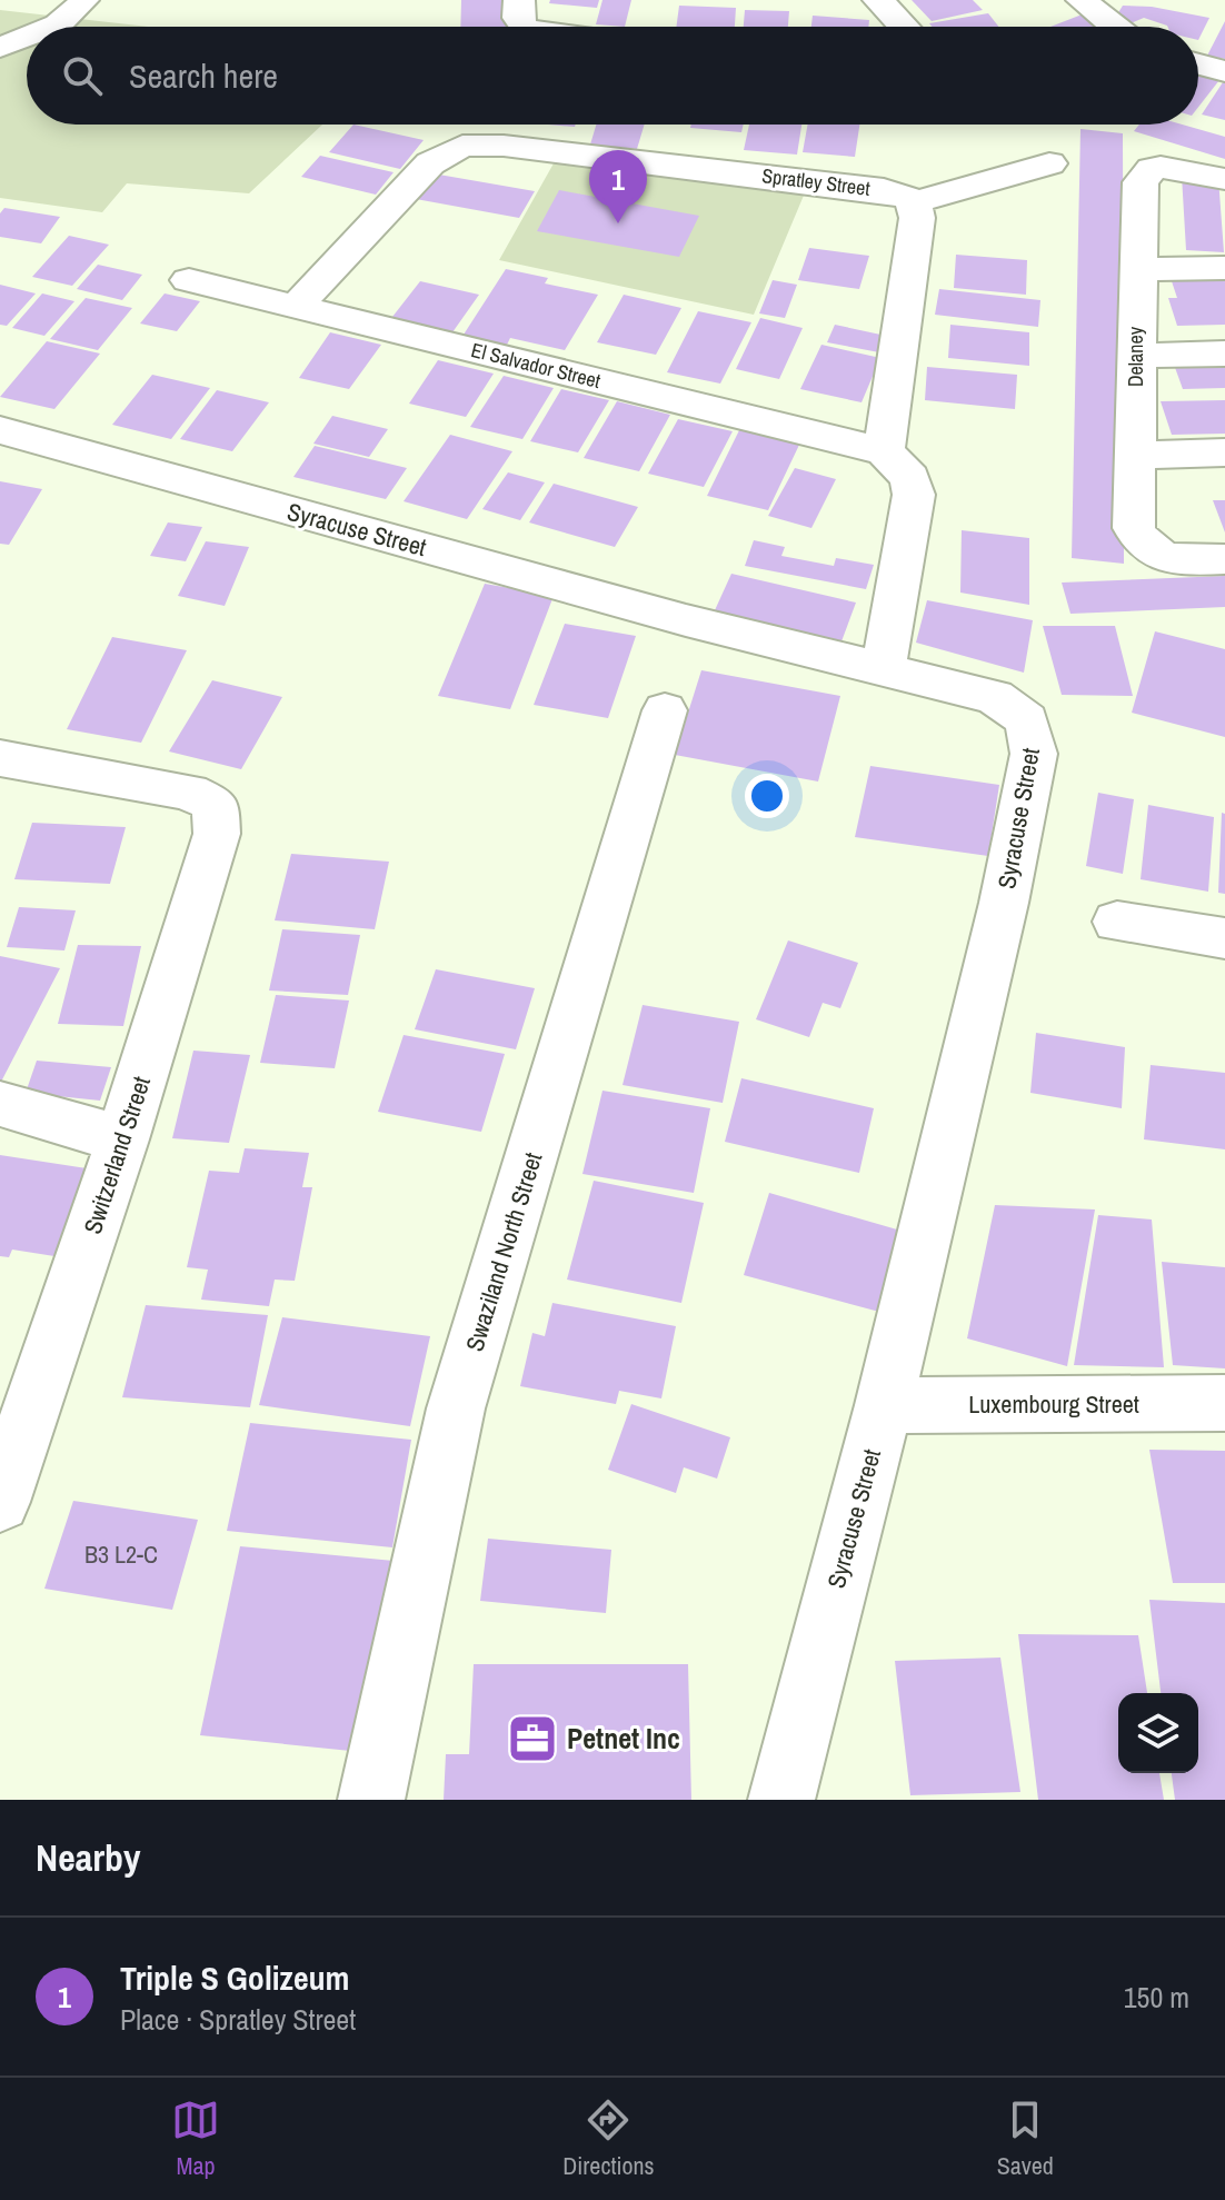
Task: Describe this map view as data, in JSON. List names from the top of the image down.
{
  "streets": {
    "street": [
      "Spratley Street",
      "Delaney",
      "El Salvador Street",
      "Syracuse Street",
      "Switzerland Street",
      "Swaziland North Street",
      "Luxembourg Street"
    ]
  },
  "crossings": [
    ["Spratley Street", "El Salvador Street"],
    ["Syracuse Street", "Luxembourg Street"]
  ],
  "places": {
    "office": ["Petnet Inc"]
  },
  "house_numbers": ["B3 L2-C"],
  "page": {
    "search": "Search here",
    "pins": "1",
    "heading": "Nearby",
    "list": [
      {
        "mark": "1",
        "name": "Triple S Golizeum",
        "note": "Place · Spratley Street",
        "value": "150 m"
      }
    ],
    "nav": ["Map", "Directions", "Saved"]
  }
}
